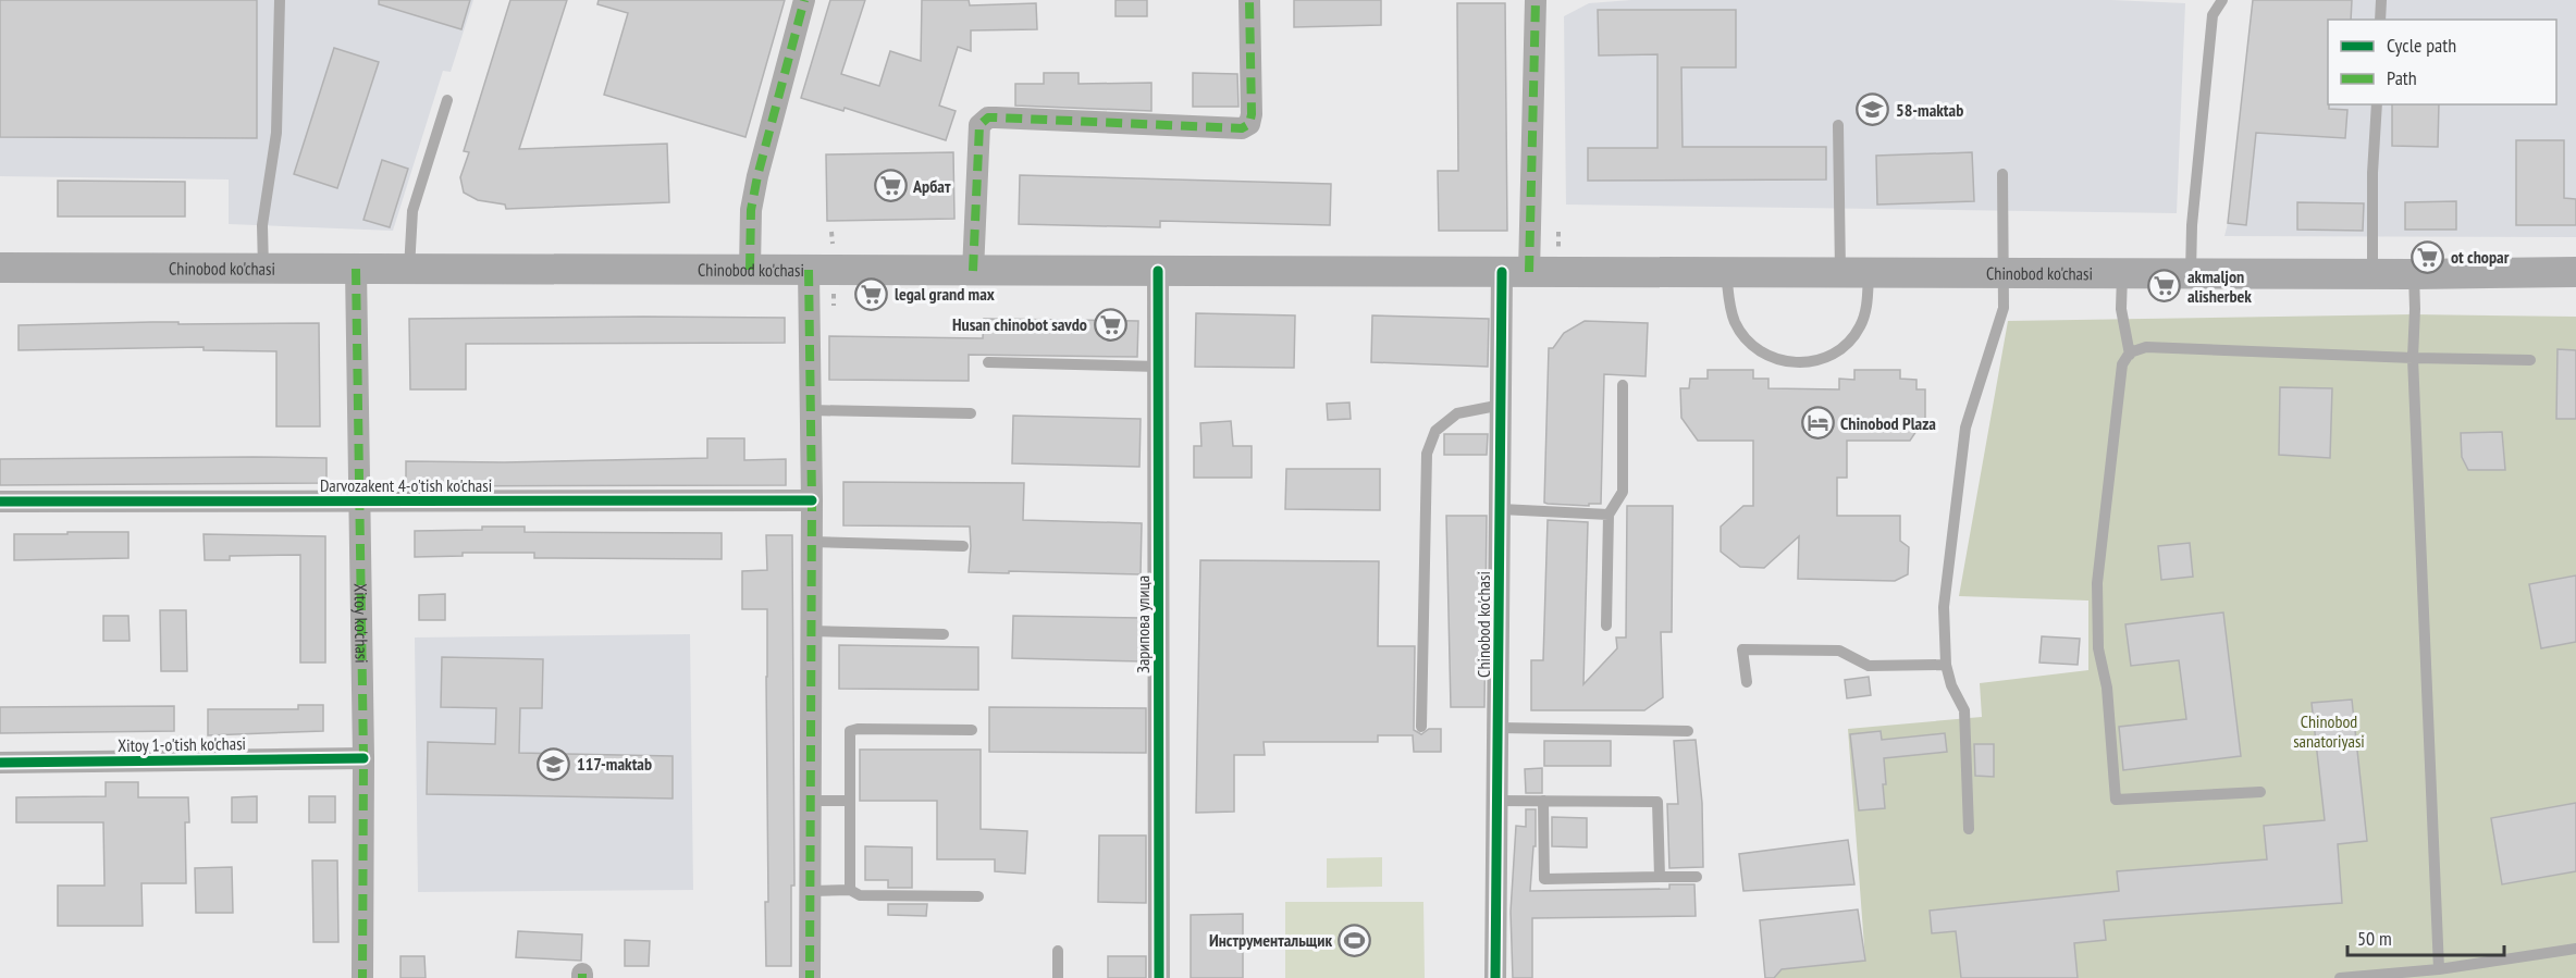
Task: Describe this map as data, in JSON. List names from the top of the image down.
{
  "streets": {
    "main road": ["Chinobod ko'chasi"],
    "street": [
      "Darvozakent 4-o'tish ko'chasi",
      "Xitoy ko'chasi",
      "Зарипова улица",
      "Xitoy 1-o'tish ko'chasi"
    ]
  },
  "crossings": [
    ["Chinobod ko'chasi", "Xitoy ko'chasi"],
    ["Chinobod ko'chasi", "Зарипова улица"],
    ["Darvozakent 4-o'tish ko'chasi", "Xitoy ko'chasi"],
    ["Xitoy ko'chasi", "Xitoy 1-o'tish ko'chasi"]
  ],
  "parks": ["Chinobod sanatoriyasi"],
  "places": {
    "school or university": ["58-maktab", "117-maktab"],
    "supermarket": [
      "Арбат",
      "ot chopar",
      "akmaljon alisherbek",
      "legal grand max",
      "Husan chinobot savdo"
    ],
    "hotel": ["Chinobod Plaza"],
    "sports": ["Инструментальщик"]
  },
  "legend": ["Cycle path", "Path"],
  "scale_bar": "50 m"
}
